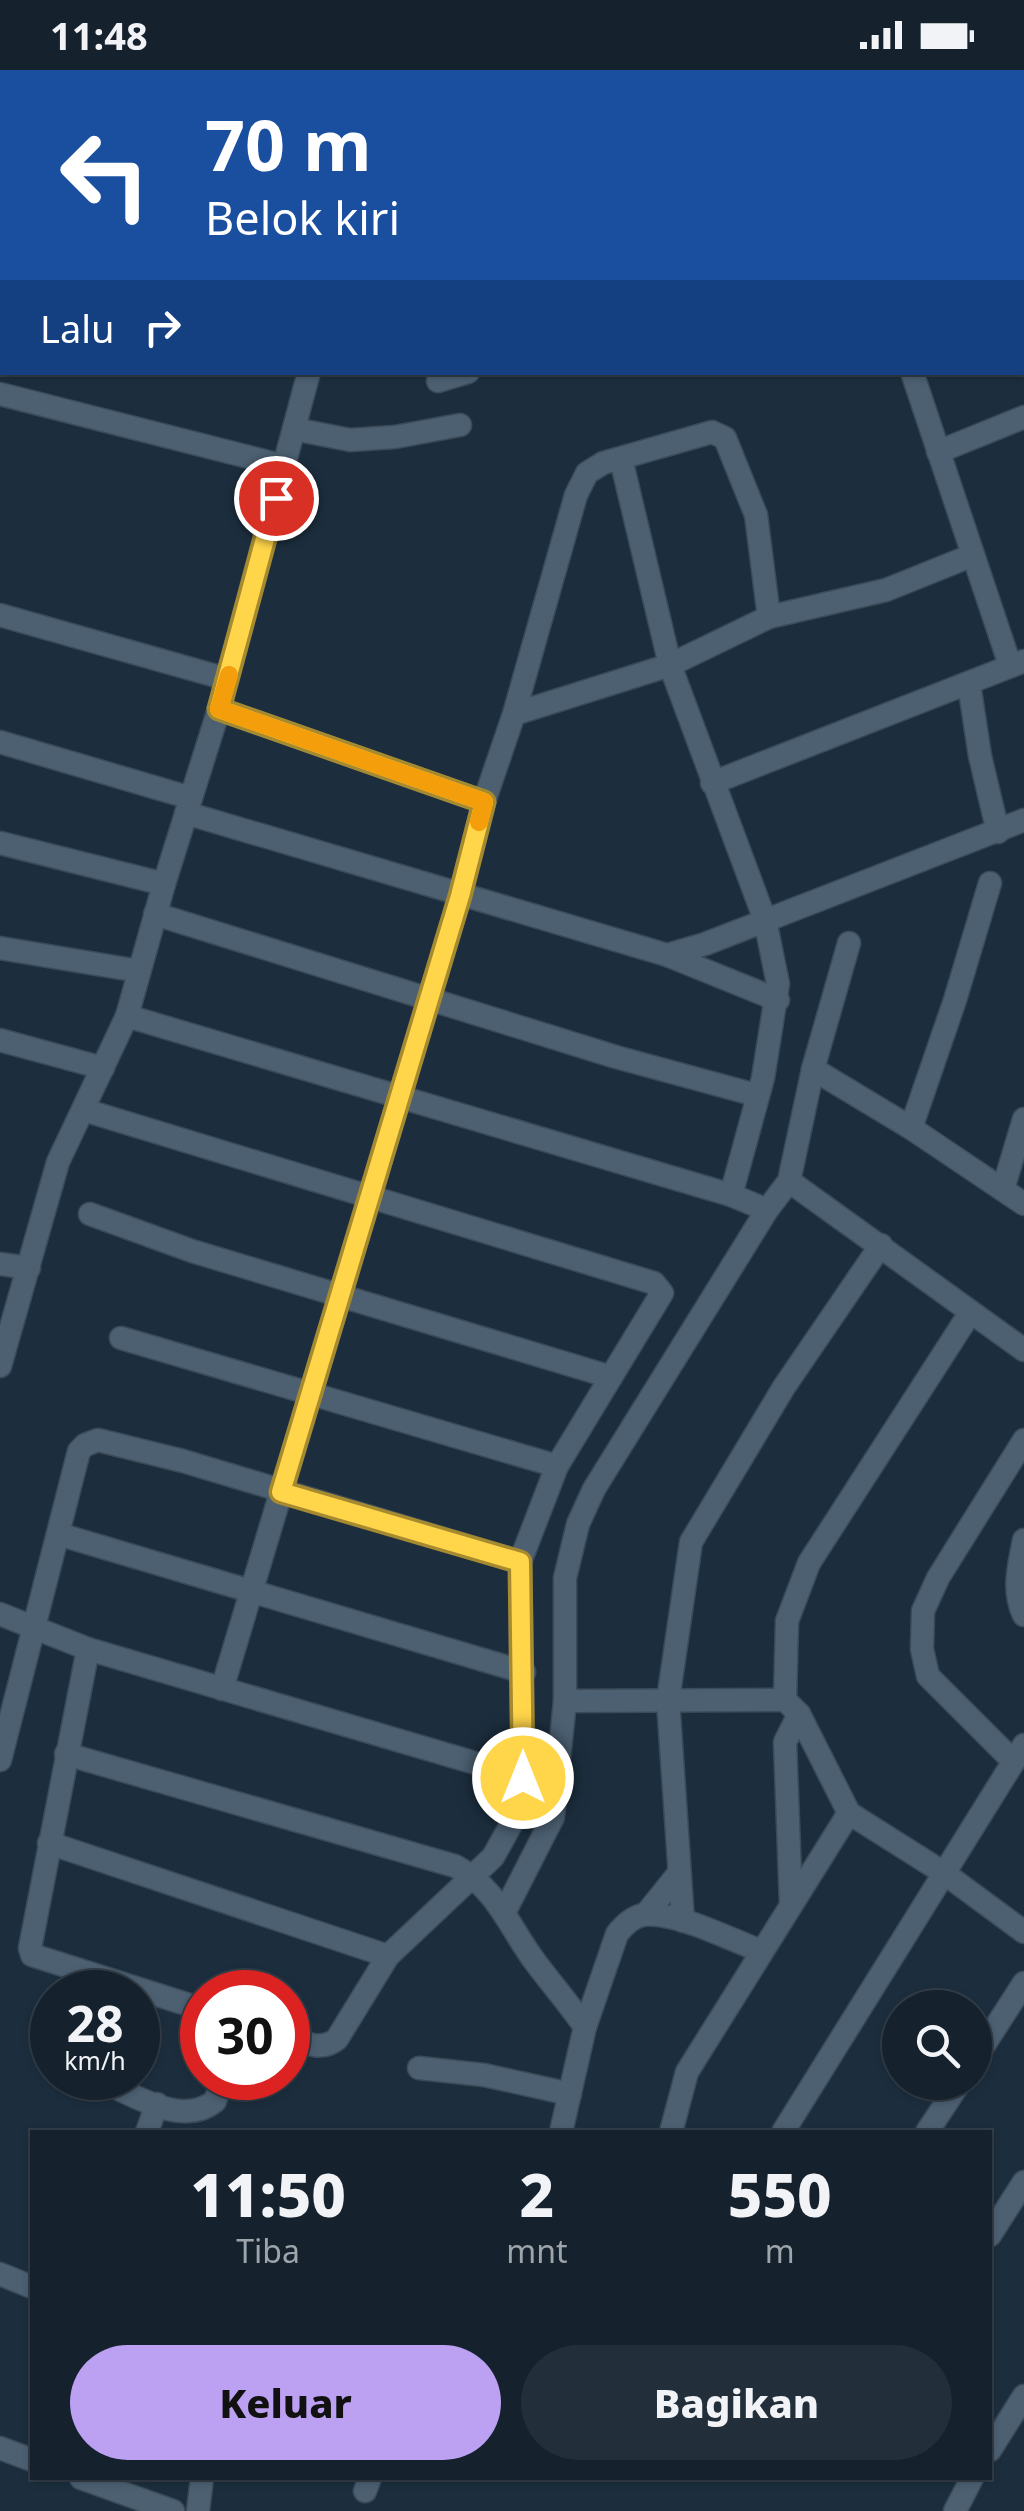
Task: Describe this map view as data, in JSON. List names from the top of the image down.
{
  "page": {
    "status": "11:48",
    "turn": ["70 m", "Belok kiri"],
    "then": "Lalu",
    "speed": "28 km/h",
    "limit": "30",
    "eta": [
      "11:50",
      "Tiba",
      "2",
      "mnt",
      "550",
      "m"
    ],
    "buttons": ["Keluar", "Bagikan"]
  }
}
